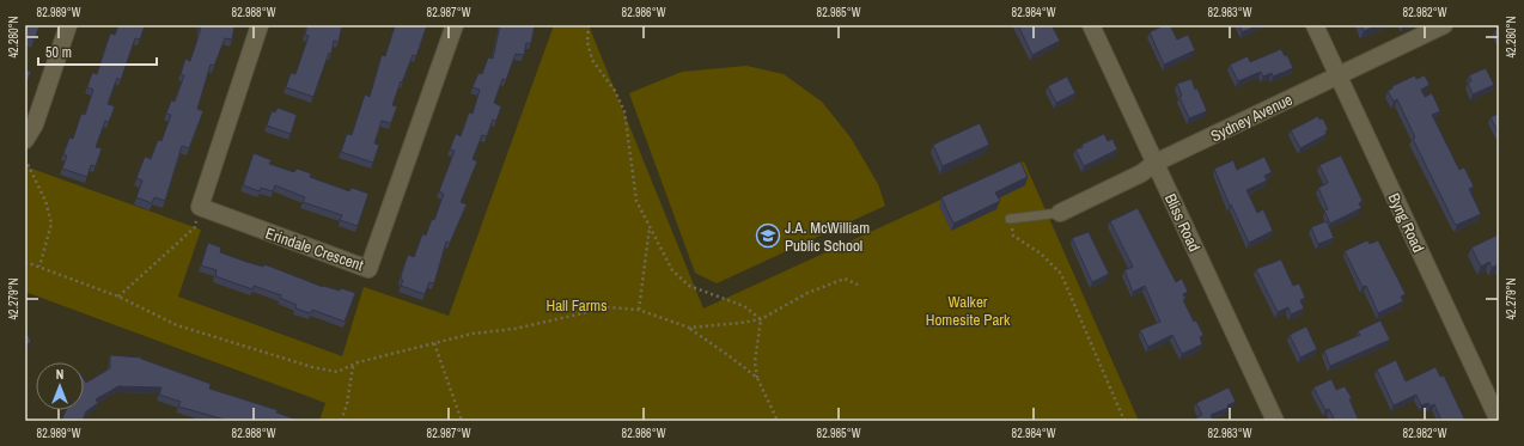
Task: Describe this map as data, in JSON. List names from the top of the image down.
{
  "streets": {
    "street": [
      "Sydney Avenue",
      "Bliss Road",
      "Byng Road",
      "Erindale Crescent"
    ]
  },
  "crossings": [
    ["Sydney Avenue", "Bliss Road"],
    ["Sydney Avenue", "Byng Road"]
  ],
  "parks": ["Walker Homesite Park", "Hall Farms"],
  "places": {
    "school or university": ["J.A. McWilliam Public School"]
  },
  "scale_bar": "50 m",
  "north": "top",
  "coordinates": [
    "82.989°W",
    "82.988°W",
    "82.987°W",
    "82.986°W",
    "82.985°W",
    "82.984°W",
    "82.983°W",
    "82.982°W",
    "42.280°N",
    "42.279°N"
  ]
}
